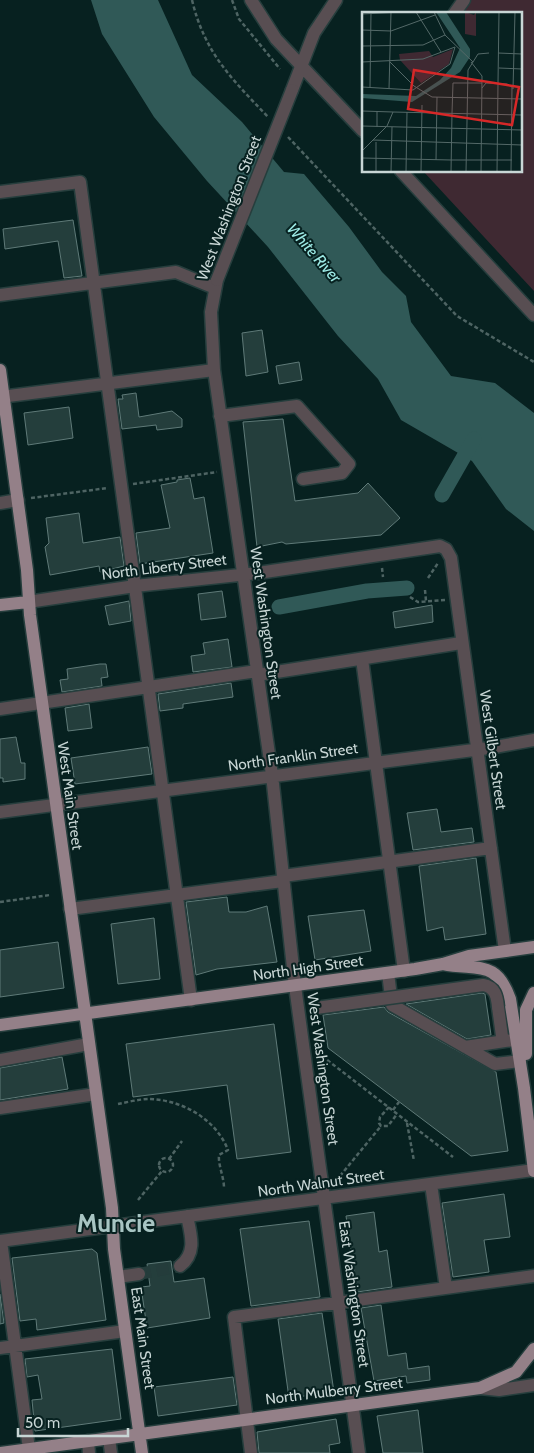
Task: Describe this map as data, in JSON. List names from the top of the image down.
{
  "streets": {
    "main road": [
      "West Main Street",
      "North High Street",
      "East Main Street",
      "North Mulberry Street"
    ],
    "street": [
      "West Washington Street",
      "North Liberty Street",
      "West Gilbert Street",
      "North Franklin Street",
      "North Walnut Street",
      "East Washington Street"
    ]
  },
  "crossings": [
    ["West Washington Street", "North Liberty Street"],
    ["West Washington Street", "North Franklin Street"],
    ["West Washington Street", "North High Street"],
    ["West Washington Street", "North Walnut Street"],
    ["West Washington Street", "East Washington Street"],
    ["North Liberty Street", "West Gilbert Street"],
    ["North Liberty Street", "West Main Street"],
    ["West Gilbert Street", "North Franklin Street"],
    ["West Gilbert Street", "North High Street"],
    ["North Franklin Street", "West Main Street"],
    ["West Main Street", "North High Street"],
    ["West Main Street", "North Walnut Street"],
    ["West Main Street", "East Main Street"],
    ["North Walnut Street", "East Washington Street"],
    ["North Walnut Street", "East Main Street"],
    ["East Washington Street", "North Mulberry Street"],
    ["East Main Street", "North Mulberry Street"]
  ],
  "districts": ["Muncie"],
  "water": ["White River"],
  "scale_bar": "50 m"
}
